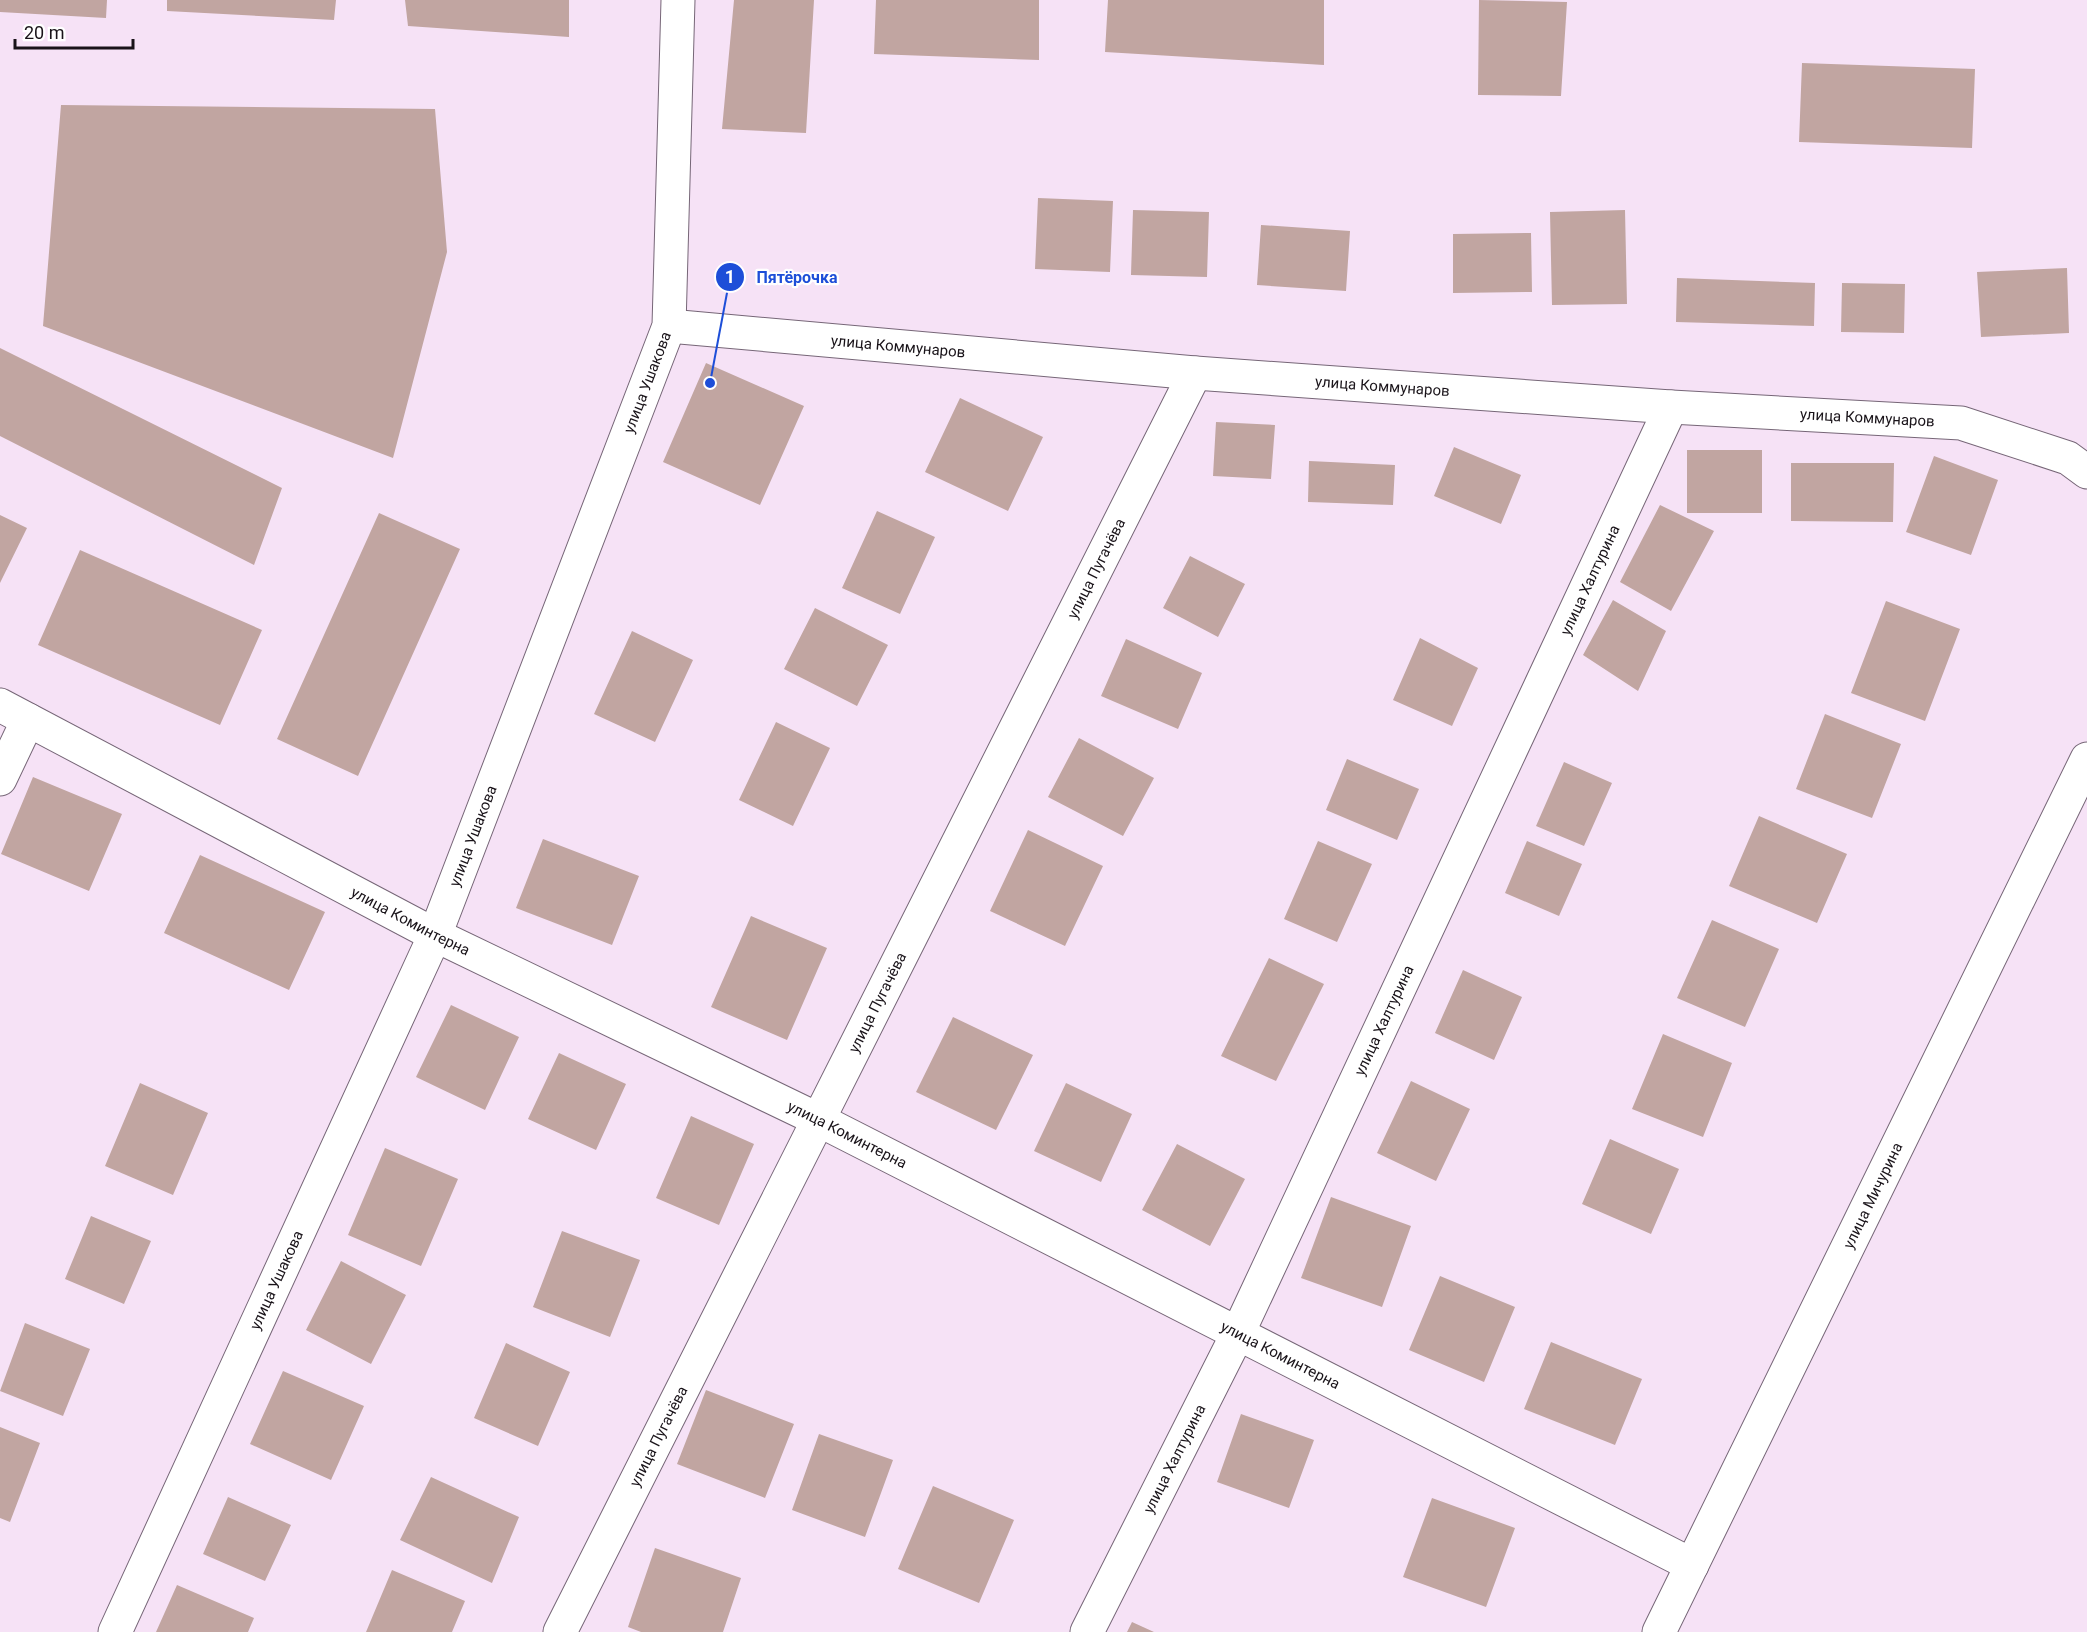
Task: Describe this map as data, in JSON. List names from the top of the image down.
{
  "streets": {
    "street": [
      "улица Коммунаров",
      "улица Ушакова",
      "улица Пугачёва",
      "улица Халтурина",
      "улица Коминтерна",
      "улица Мичурина"
    ]
  },
  "crossings": [
    ["улица Коммунаров", "улица Ушакова"],
    ["улица Коммунаров", "улица Пугачёва"],
    ["улица Коммунаров", "улица Халтурина"],
    ["улица Ушакова", "улица Коминтерна"],
    ["улица Пугачёва", "улица Коминтерна"],
    ["улица Халтурина", "улица Коминтерна"],
    ["улица Коминтерна", "улица Мичурина"]
  ],
  "places": ["Пятёрочка"],
  "scale_bar": "20 m"
}
